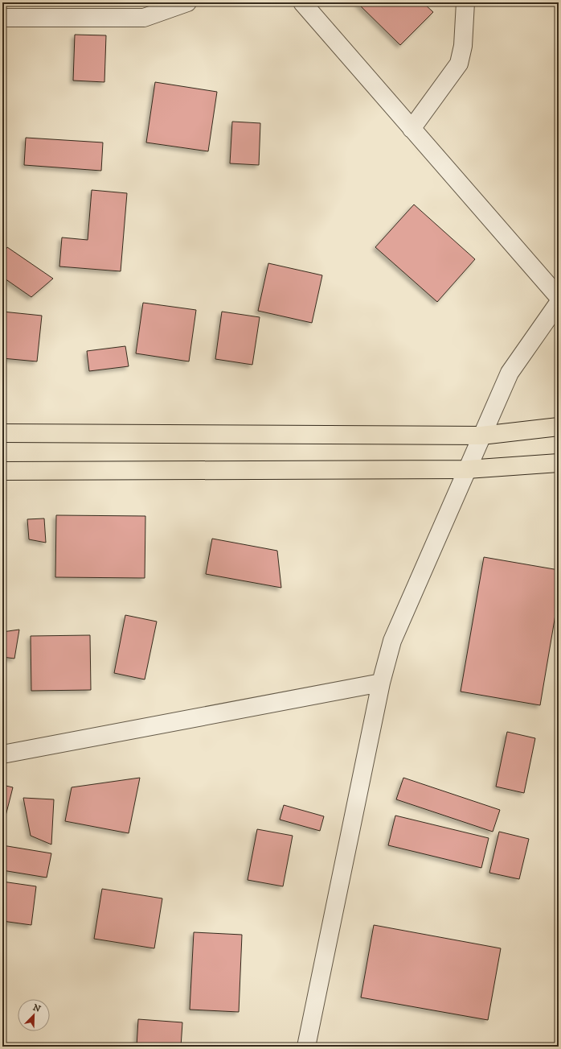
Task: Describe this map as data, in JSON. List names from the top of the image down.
{
  "north": "top right"
}
